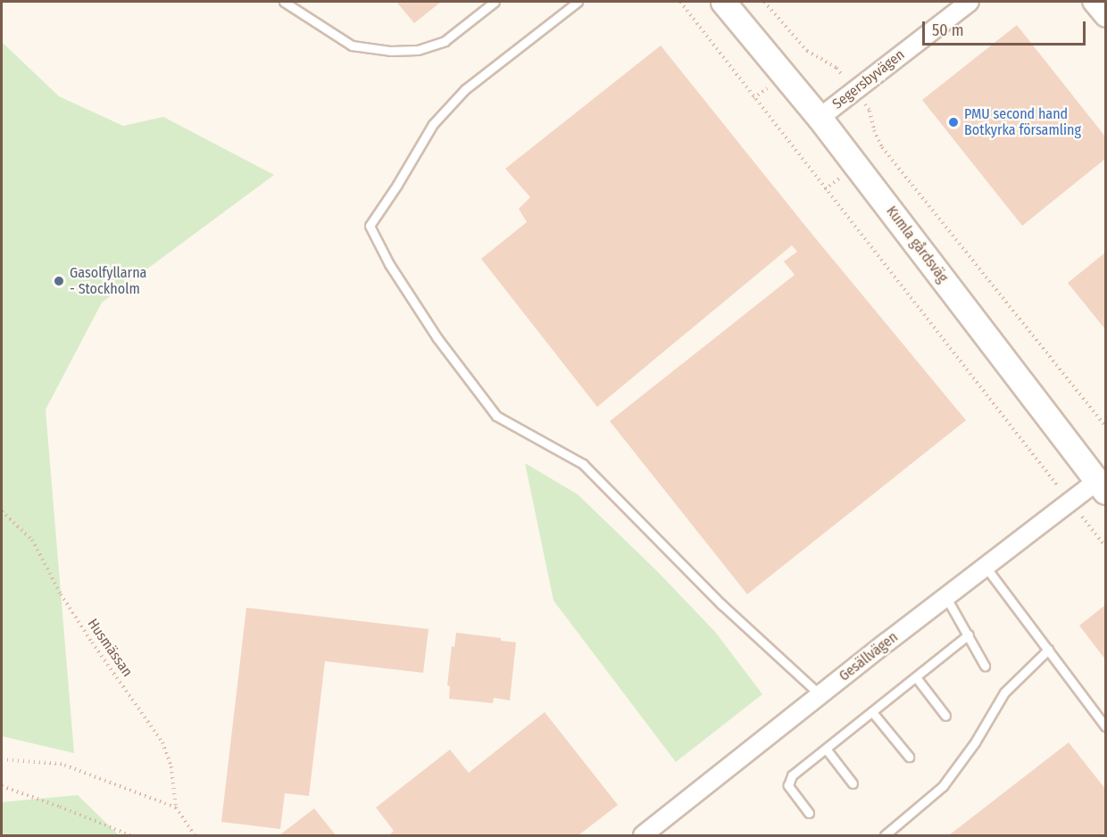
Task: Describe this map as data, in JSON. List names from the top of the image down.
{
  "streets": {
    "street": ["Segersbyvägen", "Kumla gårdsväg", "Gesällvägen"],
    "path": ["Husmässan"]
  },
  "crossings": [
    ["Segersbyvägen", "Kumla gårdsväg"],
    ["Kumla gårdsväg", "Gesällvägen"]
  ],
  "places": ["PMU second hand Botkyrka församling", "Gasolfyllarna - Stockholm"],
  "scale_bar": "50 m"
}
